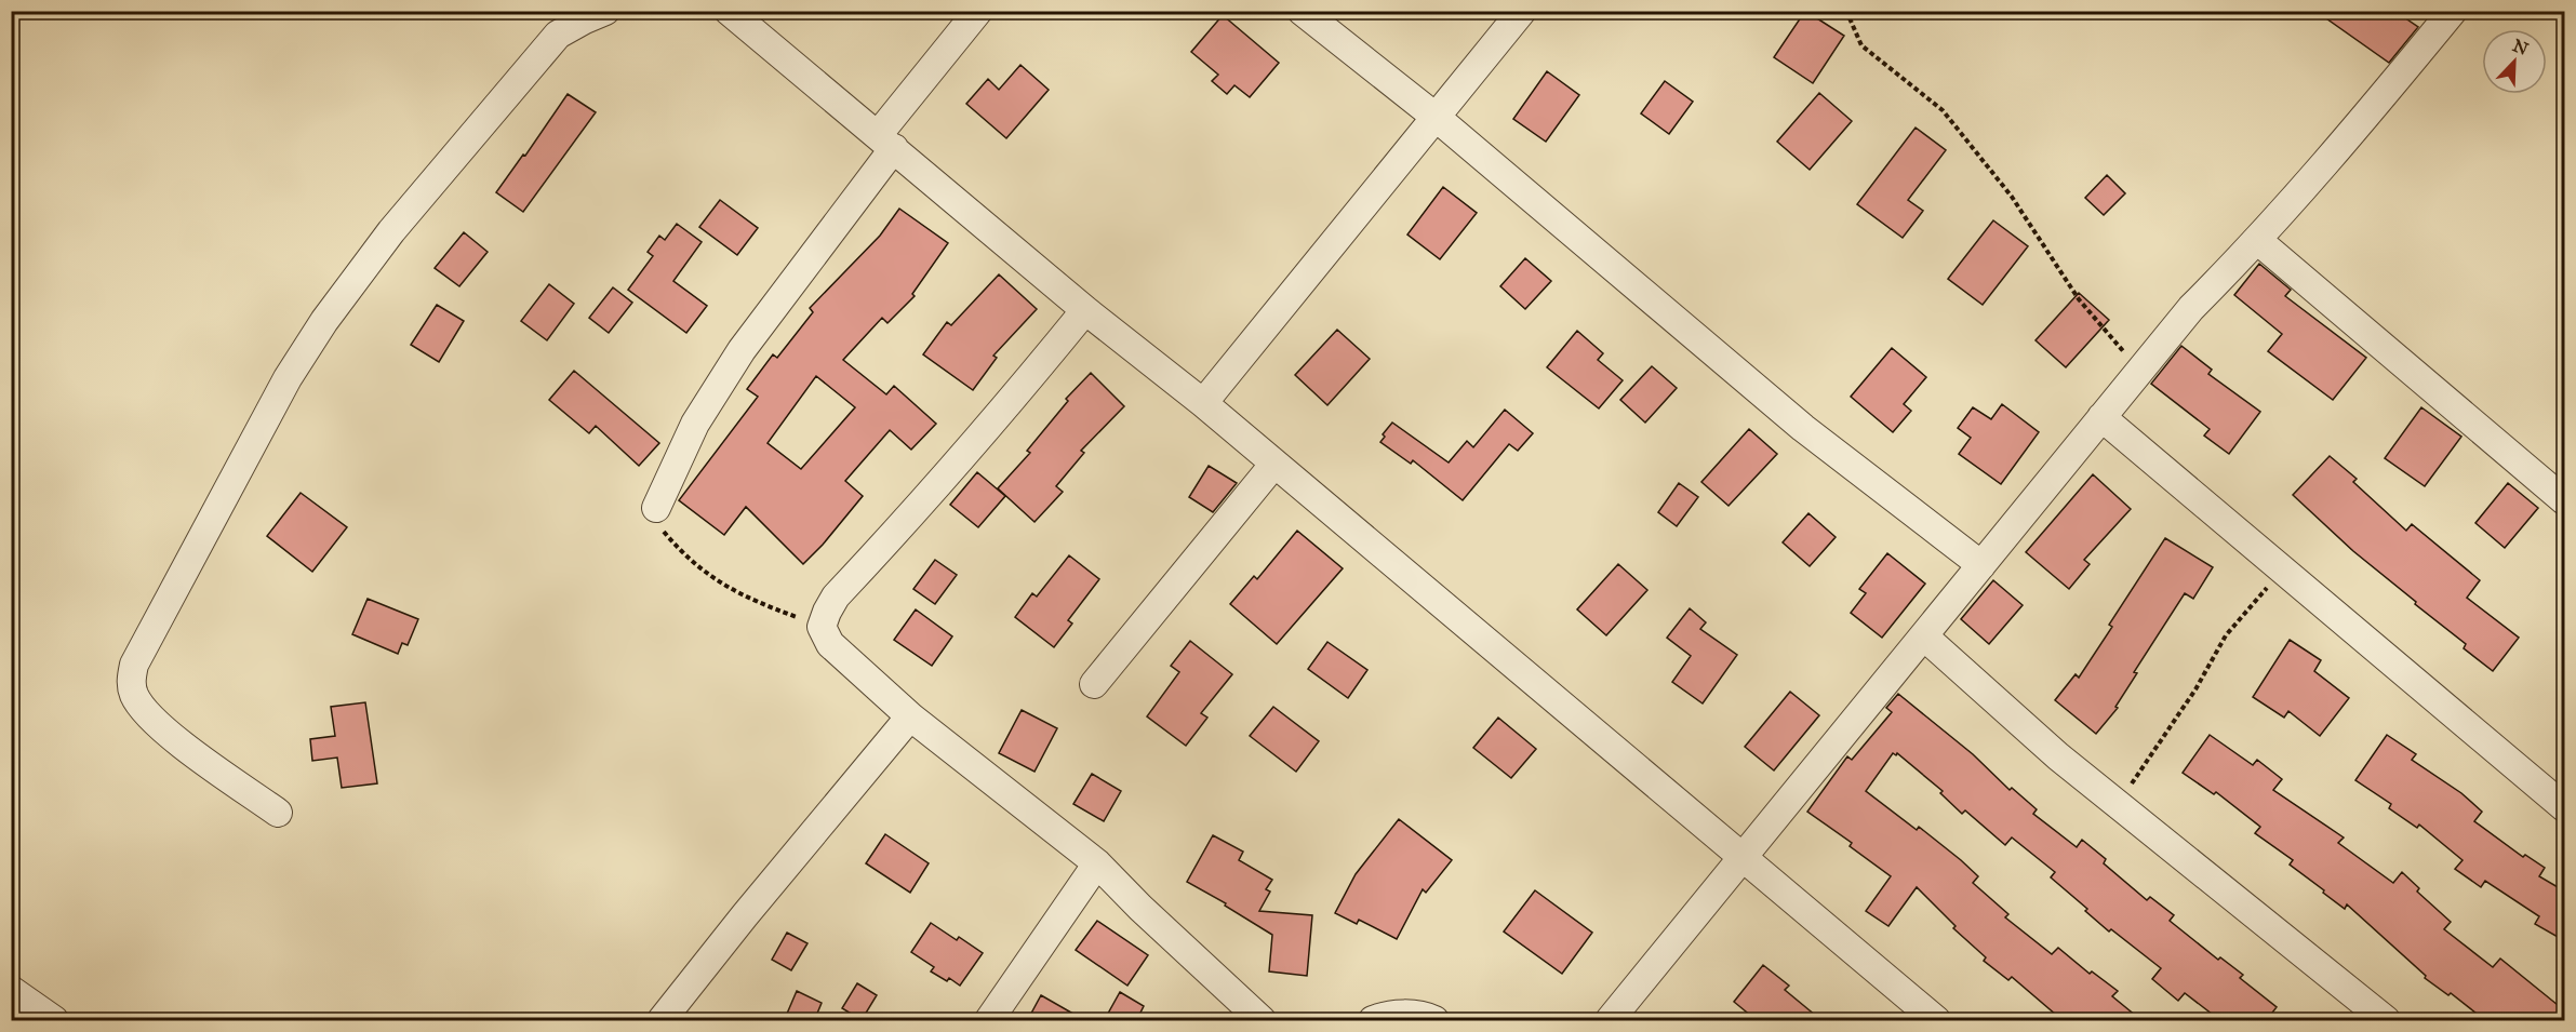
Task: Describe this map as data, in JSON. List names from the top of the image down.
{
  "north": "top right"
}
